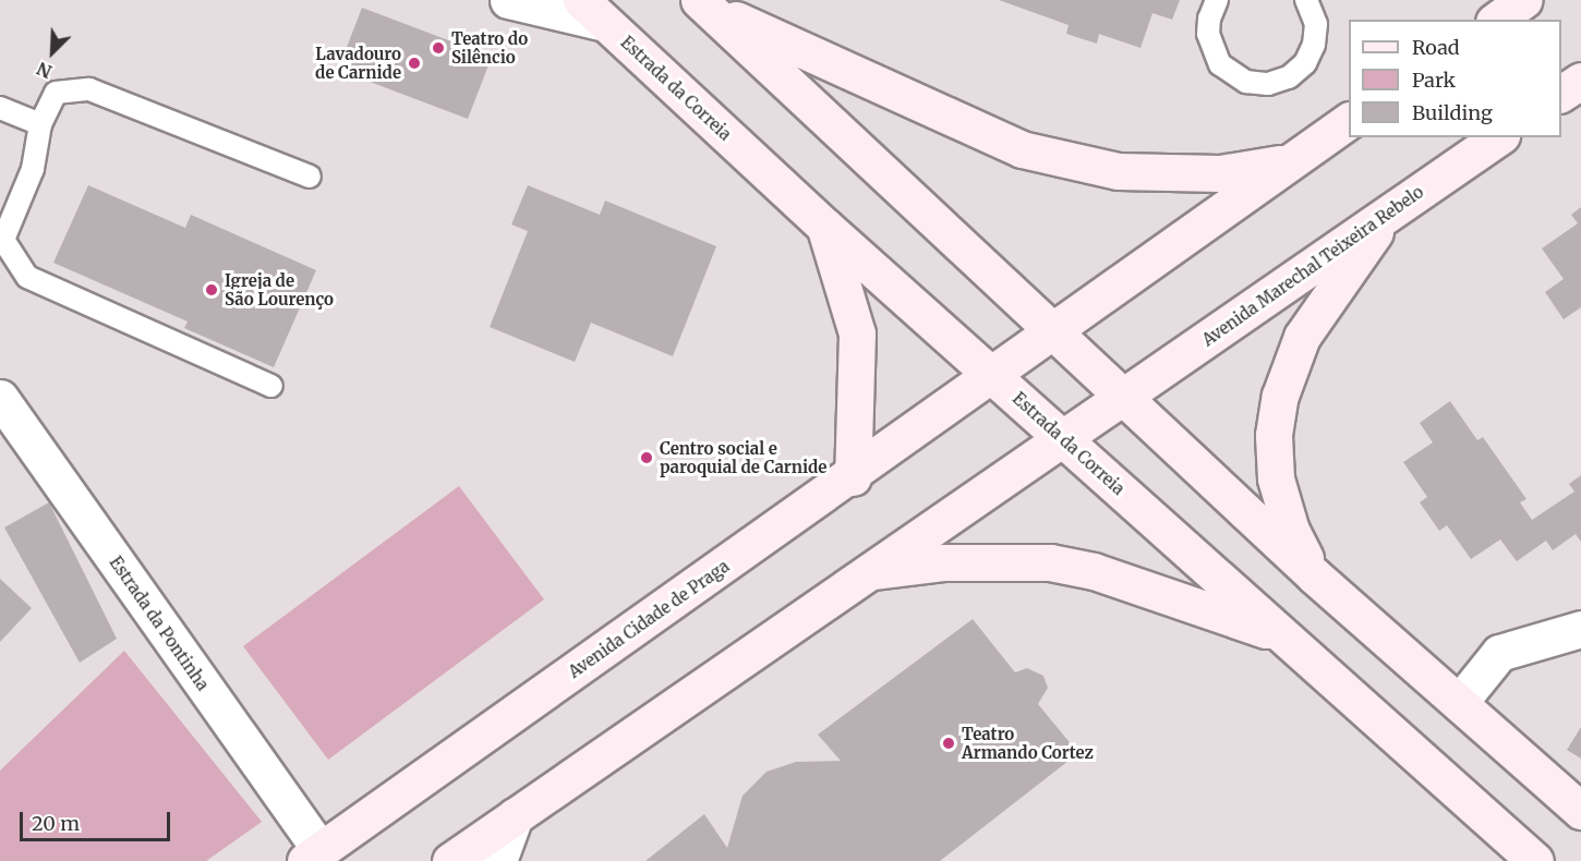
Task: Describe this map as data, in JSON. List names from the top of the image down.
{
  "streets": {
    "main road": ["Estrada da Correia", "Avenida Marechal Teixeira Rebelo", "Avenida Cidade de Praga"],
    "street": ["Estrada da Pontinha"]
  },
  "crossings": [
    ["Estrada da Correia", "Avenida Marechal Teixeira Rebelo"],
    ["Estrada da Correia", "Avenida Cidade de Praga"],
    ["Avenida Cidade de Praga", "Estrada da Pontinha"]
  ],
  "places": [
    "Teatro do Silêncio",
    "Lavadouro de Carnide",
    "Igreja de São Lourenço",
    "Centro social e paroquial de Carnide",
    "Teatro Armando Cortez"
  ],
  "legend": ["Road", "Park", "Building"],
  "scale_bar": "20 m",
  "north": "bottom left"
}
